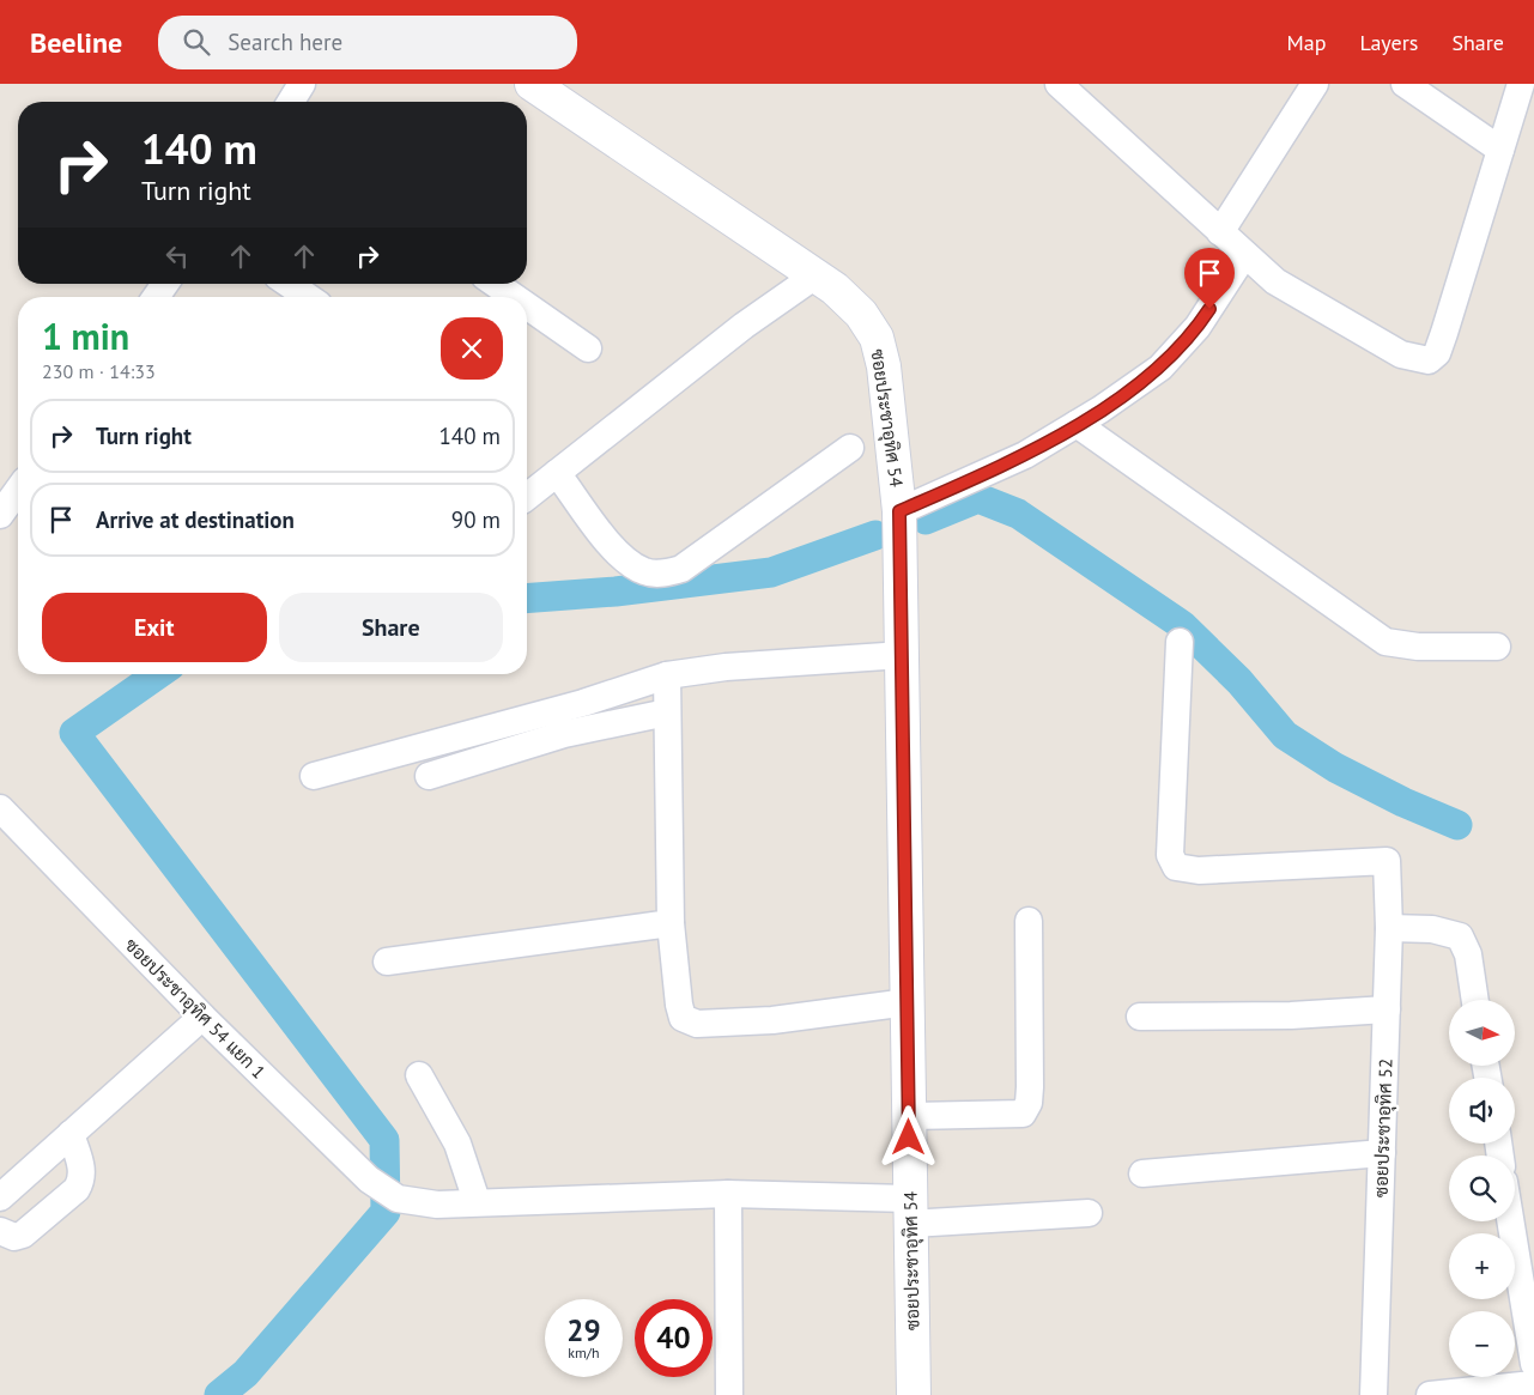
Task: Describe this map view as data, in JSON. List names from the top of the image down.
{
  "streets": {
    "street": ["ซอยประชาอุทิศ 54", "ซอยประชาอุทิศ 54 แยก 1", "ซอยประชาอุทิศ 52"]
  },
  "north": "right",
  "page": {
    "header": "Beeline",
    "search": "Search here",
    "nav": ["Map", "Layers", "Share"],
    "turn": ["140 m", "Turn right"],
    "heading": ["1 min", "230 m · 14:33"],
    "list": [
      {
        "name": "Turn right",
        "value": "140 m"
      },
      {
        "name": "Arrive at destination",
        "value": "90 m"
      }
    ],
    "buttons": ["Exit", "Share"],
    "map_buttons": ["+", "−"],
    "speed": "29 km/h",
    "limit": "40"
  }
}
